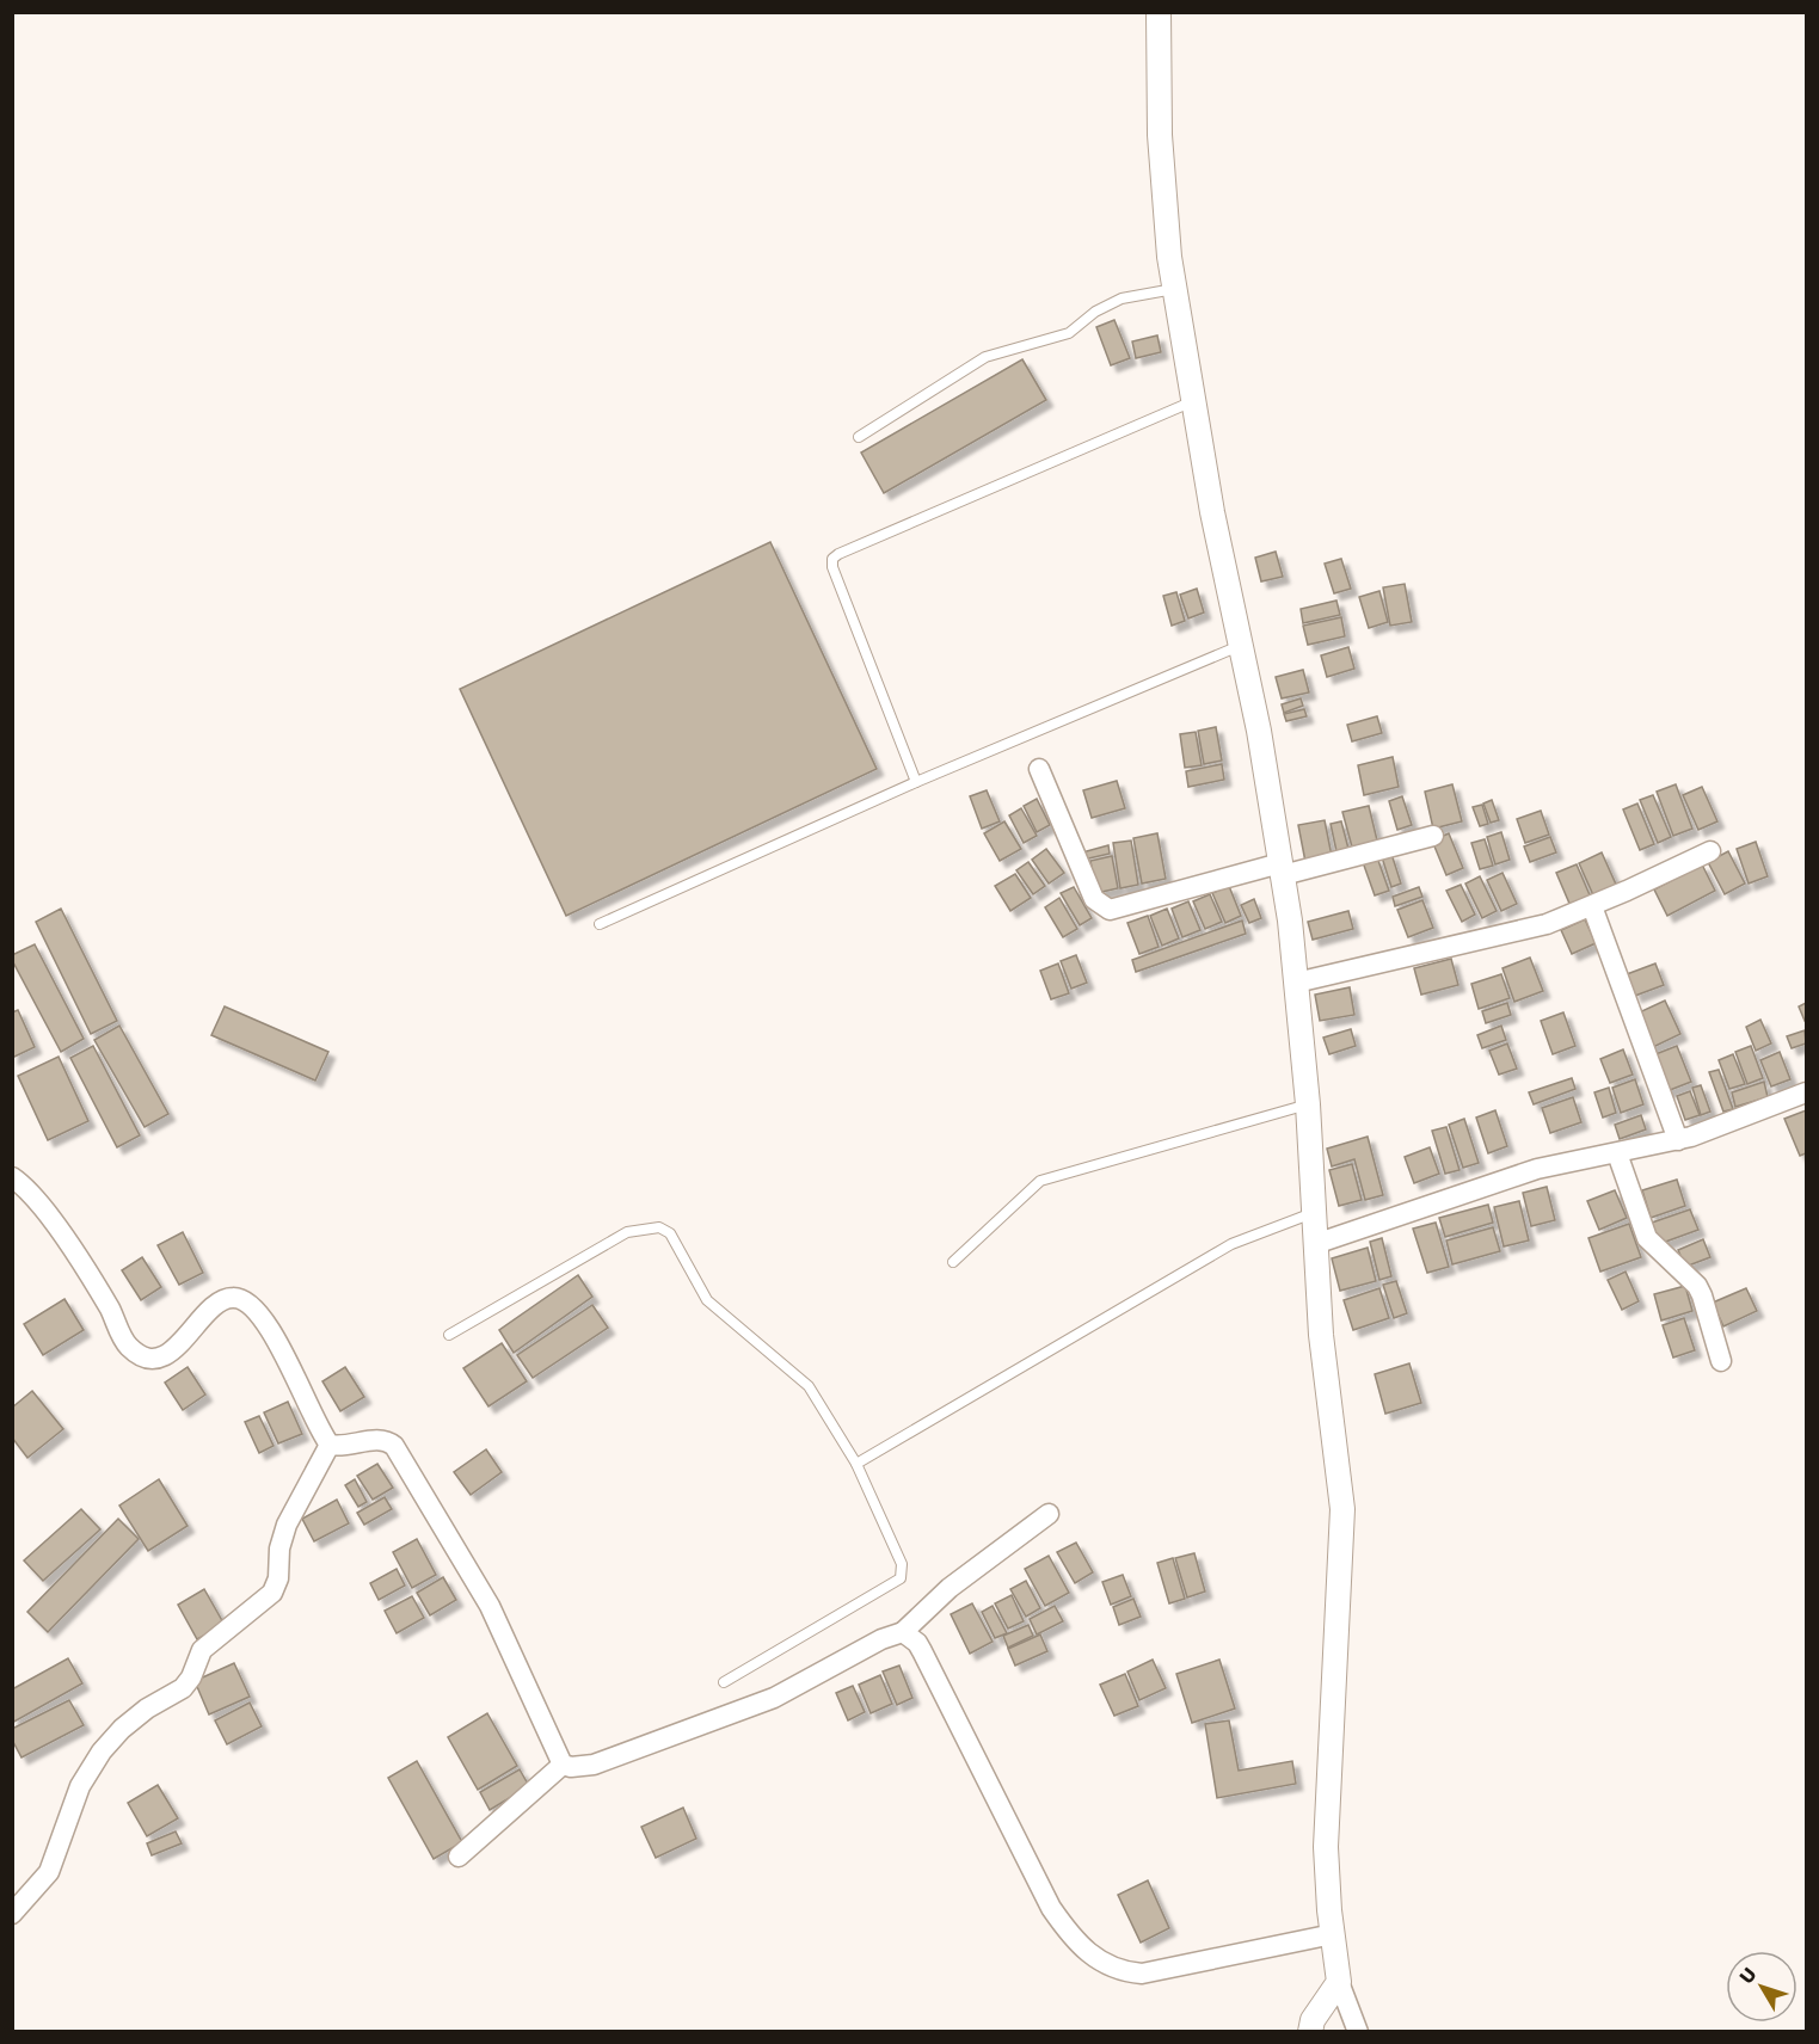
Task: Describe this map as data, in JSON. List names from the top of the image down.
{
  "north": "top left"
}
